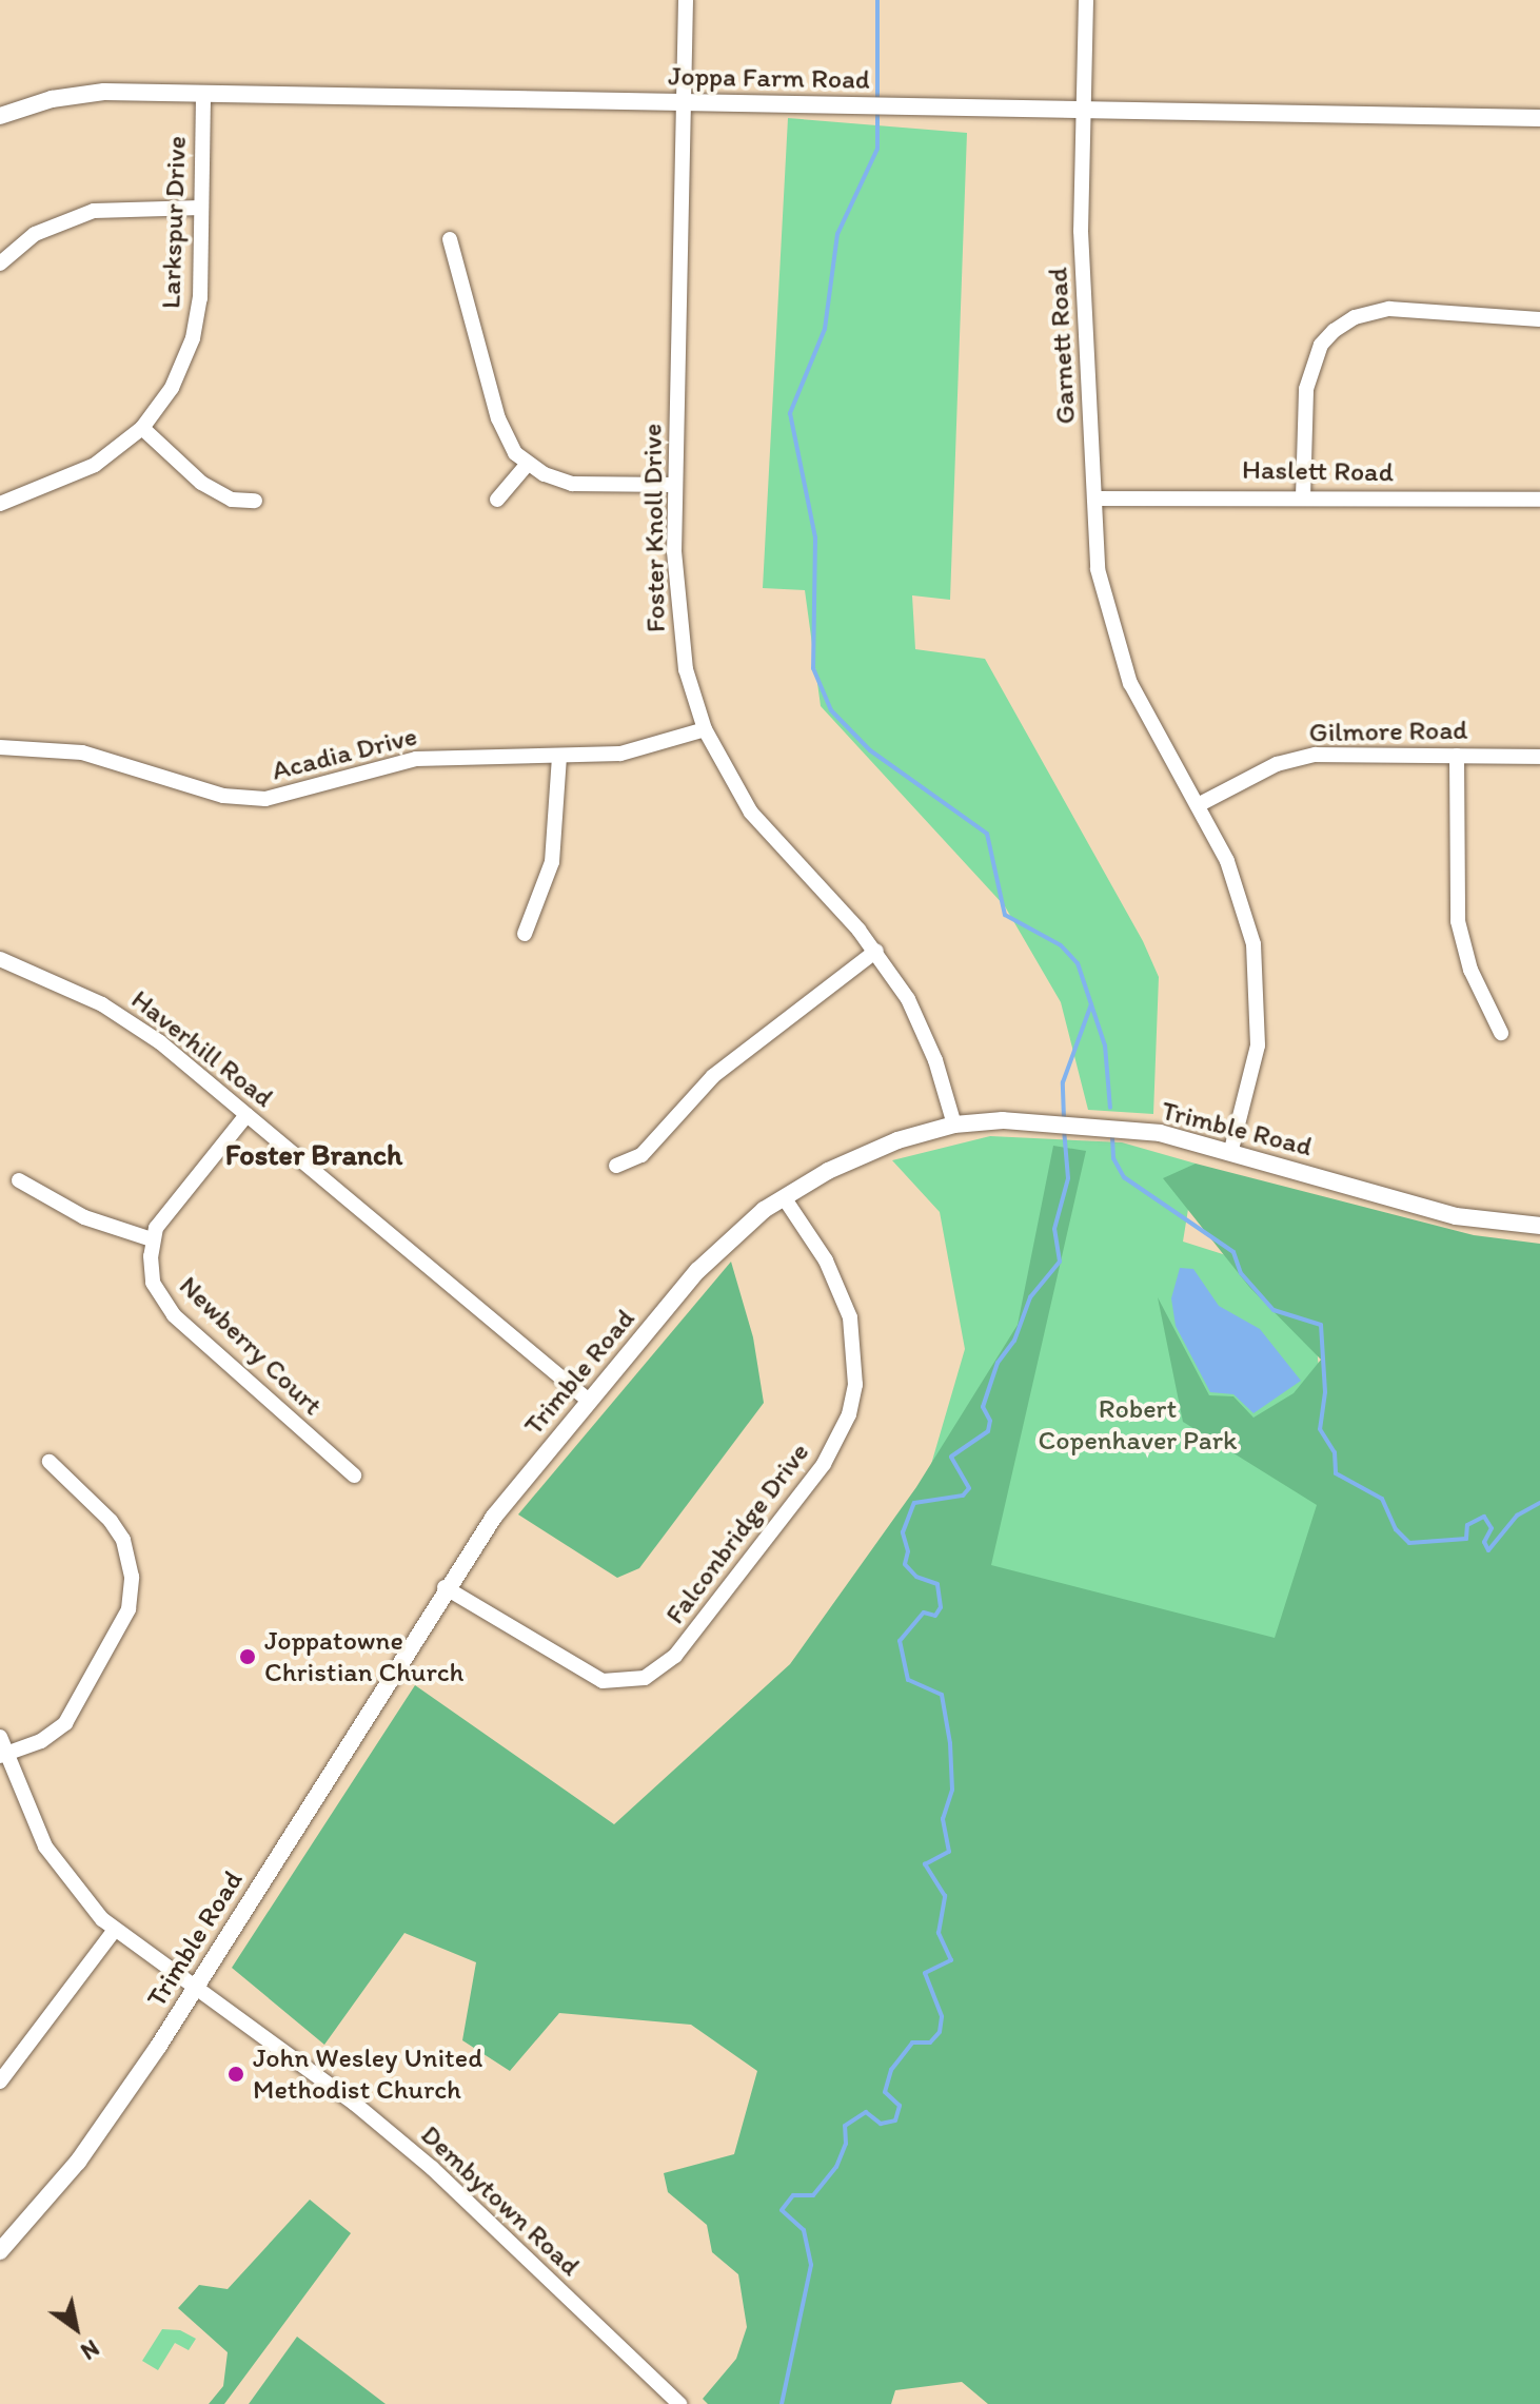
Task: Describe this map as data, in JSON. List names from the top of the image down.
{
  "streets": {
    "street": [
      "Joppa Farm Road",
      "Larkspur Drive",
      "Garnett Road",
      "Haslett Road",
      "Foster Knoll Drive",
      "Gilmore Road",
      "Acadia Drive",
      "Haverhill Road",
      "Trimble Road",
      "Newberry Court",
      "Falconbridge Drive",
      "Dembytown Road"
    ]
  },
  "crossings": [
    ["Joppa Farm Road", "Larkspur Drive"],
    ["Joppa Farm Road", "Garnett Road"],
    ["Joppa Farm Road", "Foster Knoll Drive"],
    ["Garnett Road", "Haslett Road"],
    ["Garnett Road", "Gilmore Road"],
    ["Garnett Road", "Trimble Road"],
    ["Foster Knoll Drive", "Acadia Drive"],
    ["Foster Knoll Drive", "Trimble Road"],
    ["Haverhill Road", "Trimble Road"],
    ["Trimble Road", "Falconbridge Drive"],
    ["Trimble Road", "Dembytown Road"]
  ],
  "districts": ["Foster Branch"],
  "parks": ["Robert Copenhaver Park"],
  "places": ["Joppatowne Christian Church", "John Wesley United Methodist Church"],
  "north": "bottom right"
}
